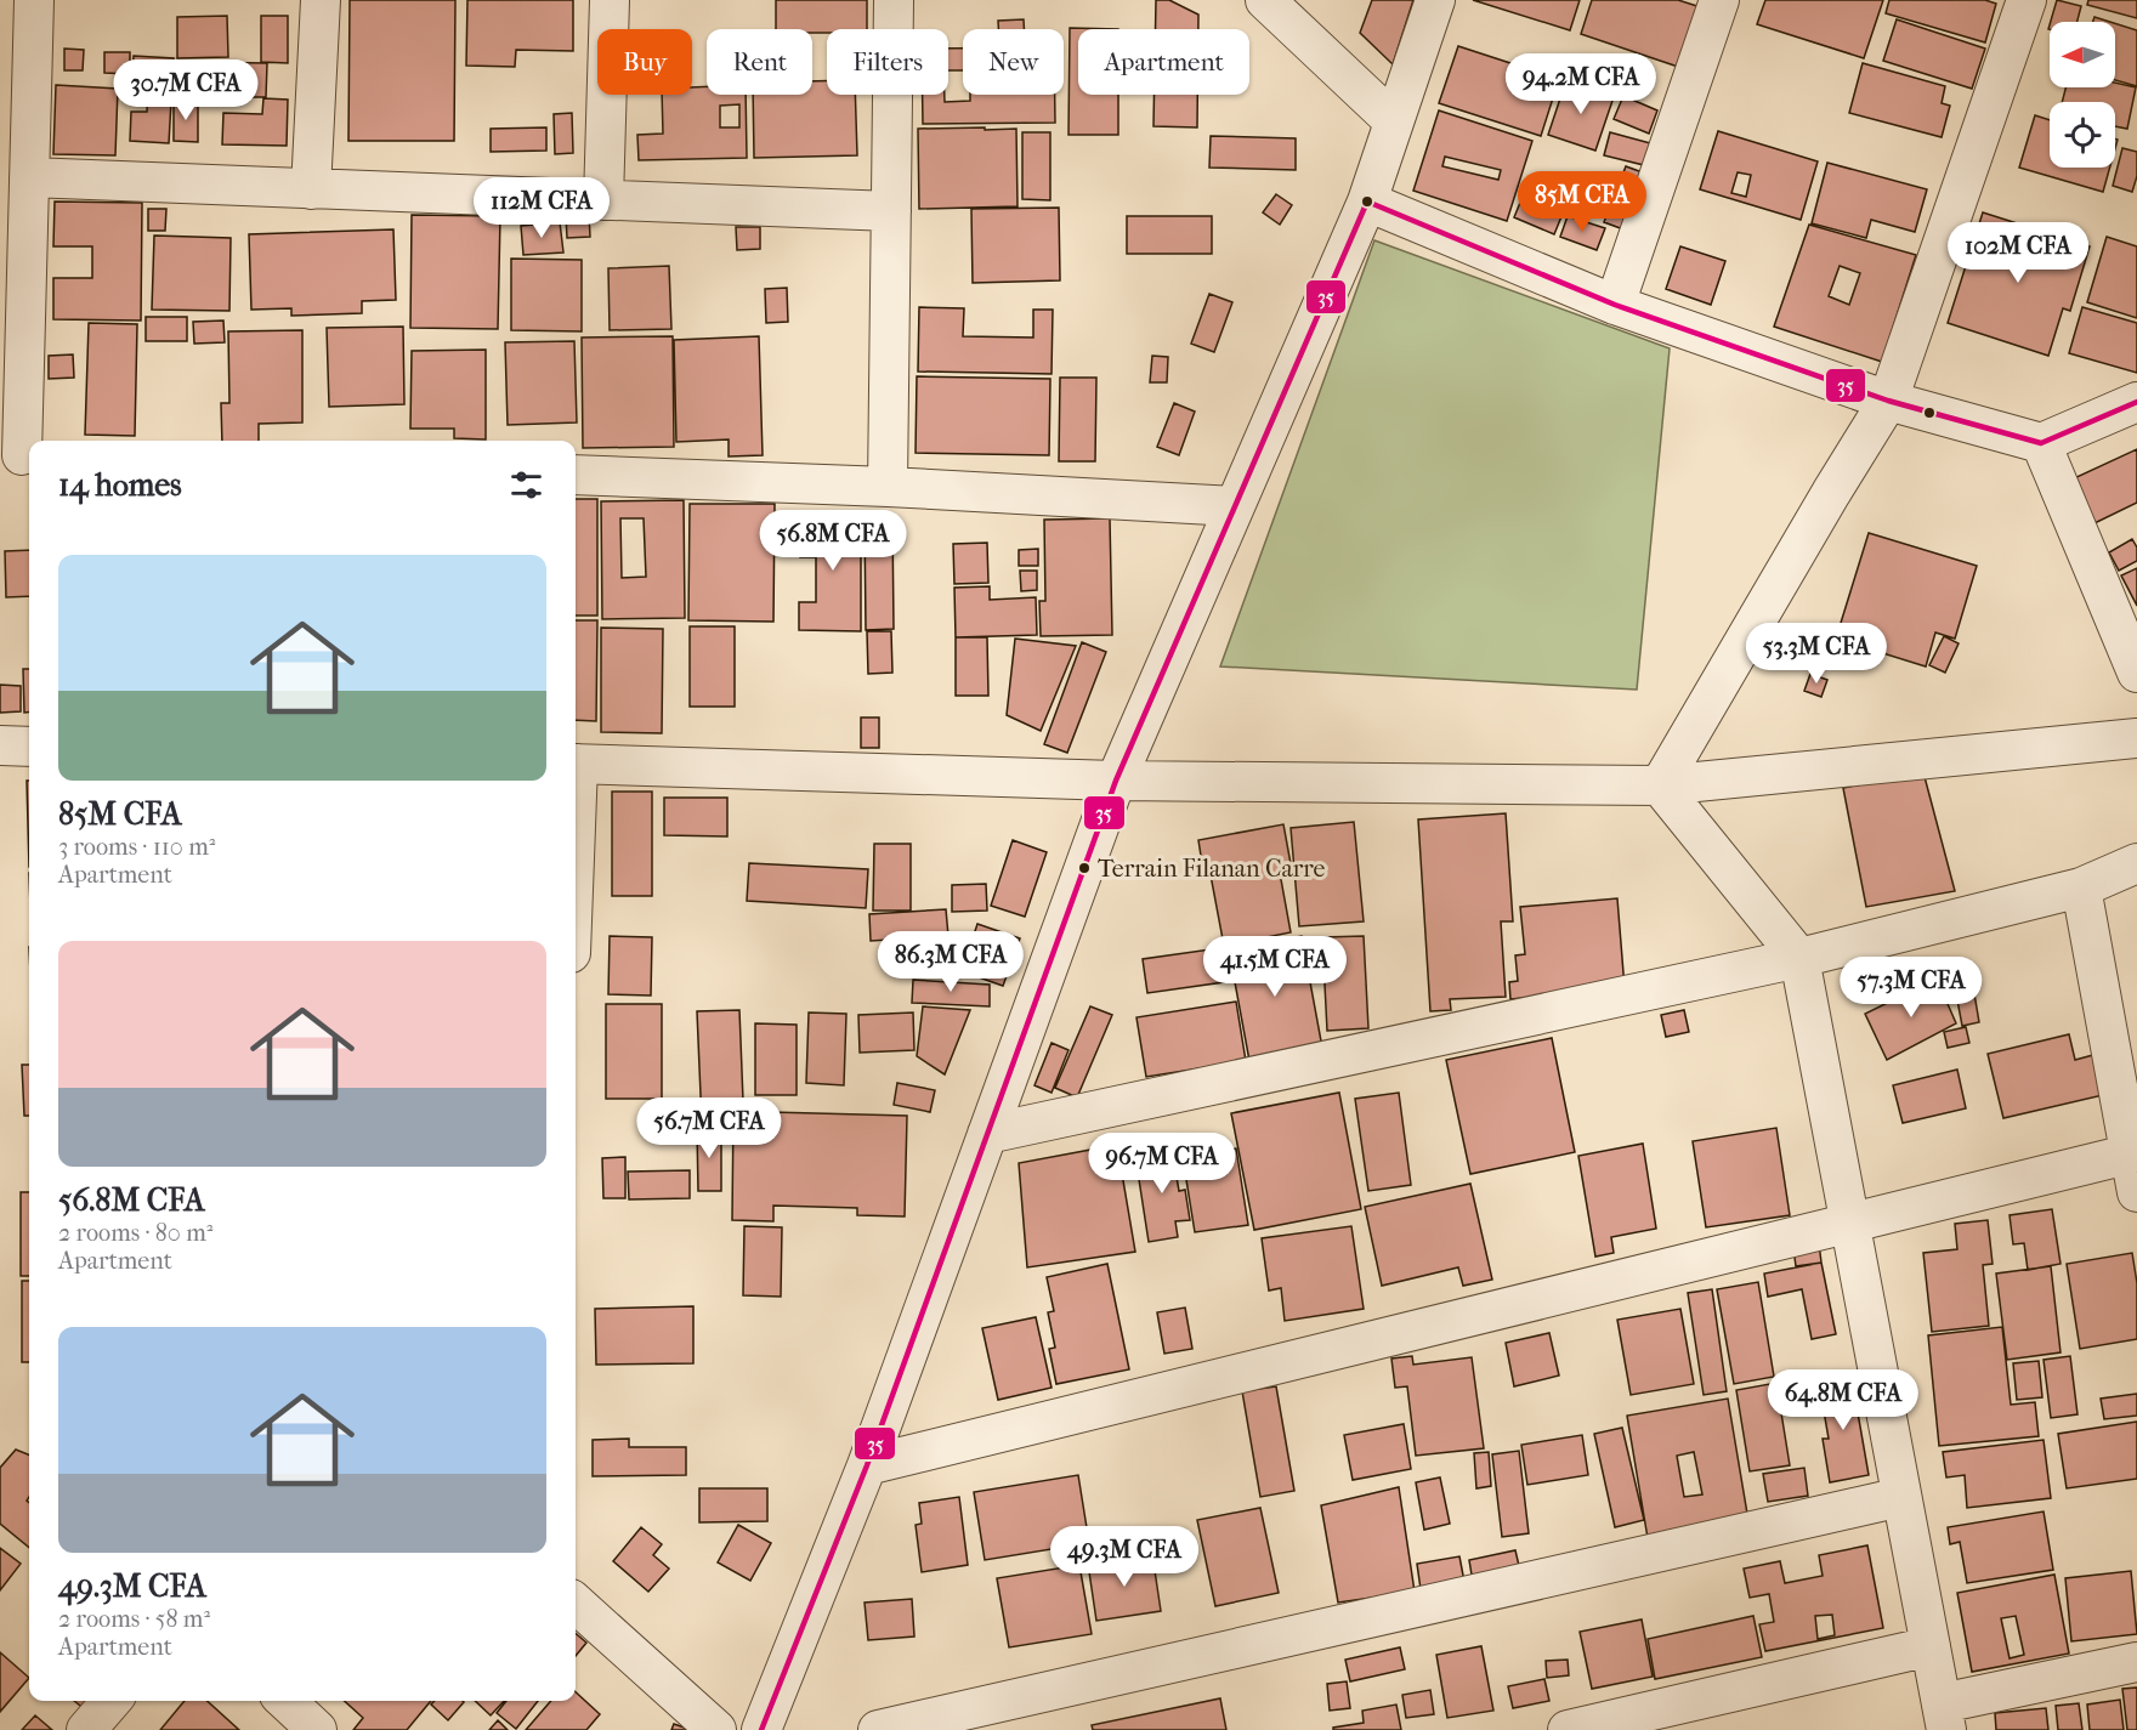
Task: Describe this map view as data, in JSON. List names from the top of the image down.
{
  "places": ["Terrain Filanan Carre"],
  "lines": ["transit line 35"],
  "north": "left",
  "page": {
    "chip": [
      "Buy",
      "Rent",
      "Filters",
      "New",
      "Apartment"
    ],
    "price": [
      "94.2M CFA",
      "30.7M CFA",
      "85M CFA",
      "112M CFA",
      "102M CFA",
      "56.8M CFA",
      "53.3M CFA",
      "86.3M CFA",
      "41.5M CFA",
      "57.3M CFA",
      "56.7M CFA",
      "96.7M CFA",
      "64.8M CFA",
      "49.3M CFA"
    ],
    "heading": "14 homes",
    "list": [
      {
        "name": "85M CFA",
        "note": "3 rooms · 110 m² · Apartment"
      },
      {
        "name": "56.8M CFA",
        "note": "2 rooms · 80 m² · Apartment"
      },
      {
        "name": "49.3M CFA",
        "note": "2 rooms · 58 m² · Apartment"
      }
    ]
  }
}
